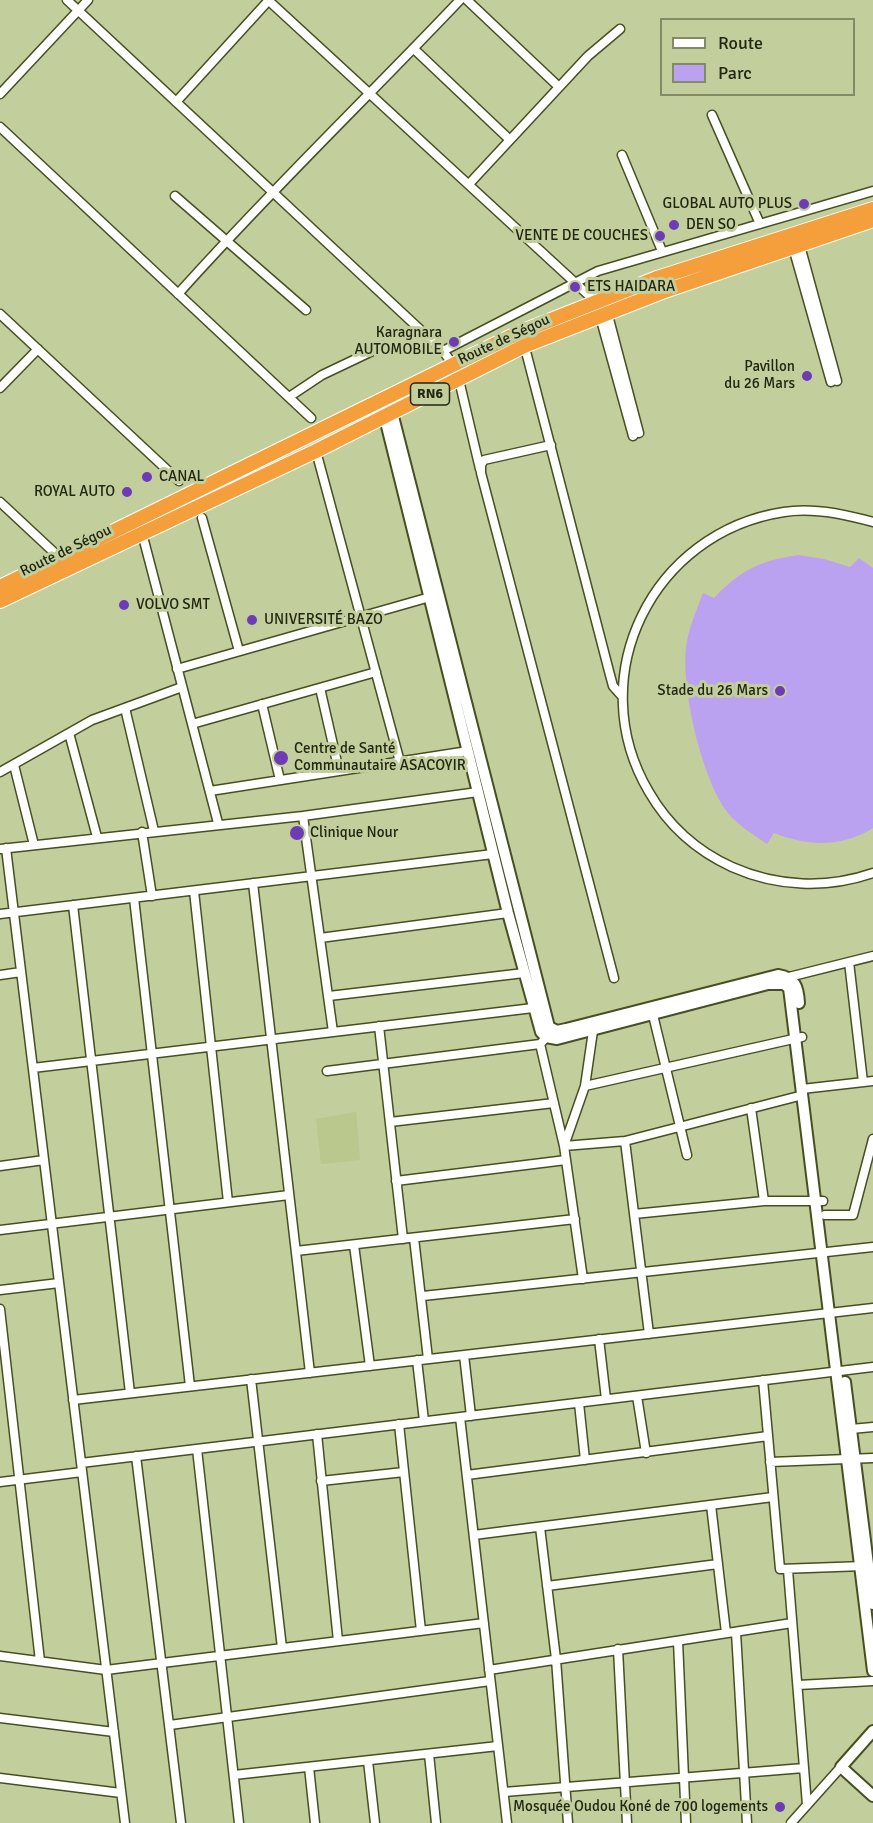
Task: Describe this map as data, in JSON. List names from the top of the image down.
{
  "streets": {
    "highway": ["Route de Ségou", "RN6"]
  },
  "places": [
    "GLOBAL AUTO PLUS",
    "DEN SO",
    "VENTE DE COUCHES",
    "ETS HAIDARA",
    "Karagnara AUTOMOBILE",
    "Pavillon du 26 Mars",
    "CANAL",
    "ROYAL AUTO",
    "VOLVO SMT",
    "UNIVERSITÉ BAZO",
    "Stade du 26 Mars",
    "Centre de Santé Communautaire ASACOYIR",
    "Clinique Nour",
    "Mosquée Oudou Koné de 700 logements"
  ],
  "legend": ["Route", "Parc"]
}
